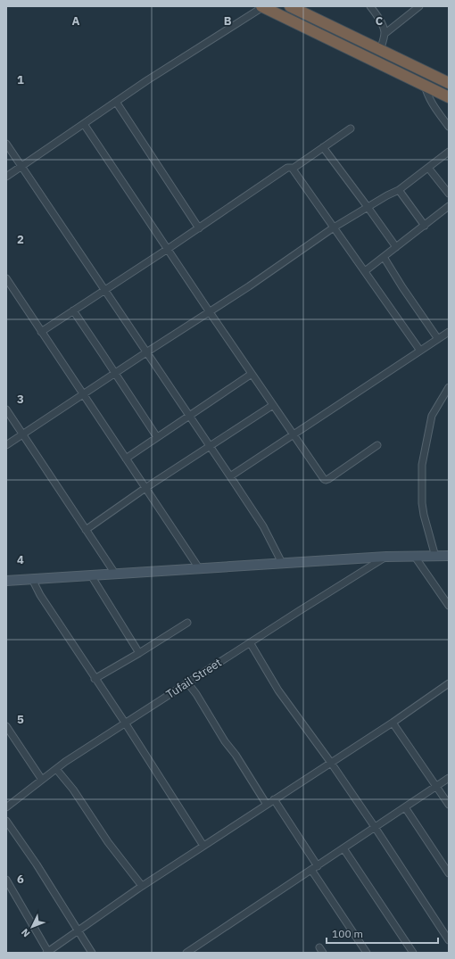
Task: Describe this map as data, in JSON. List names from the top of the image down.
{
  "streets": {
    "street": ["Tufail Street"]
  },
  "scale_bar": "100 m",
  "north": "bottom left",
  "grid": {
    "columns": ["A", "B", "C"],
    "rows": [
      "1",
      "2",
      "3",
      "4",
      "5",
      "6"
    ]
  }
}
